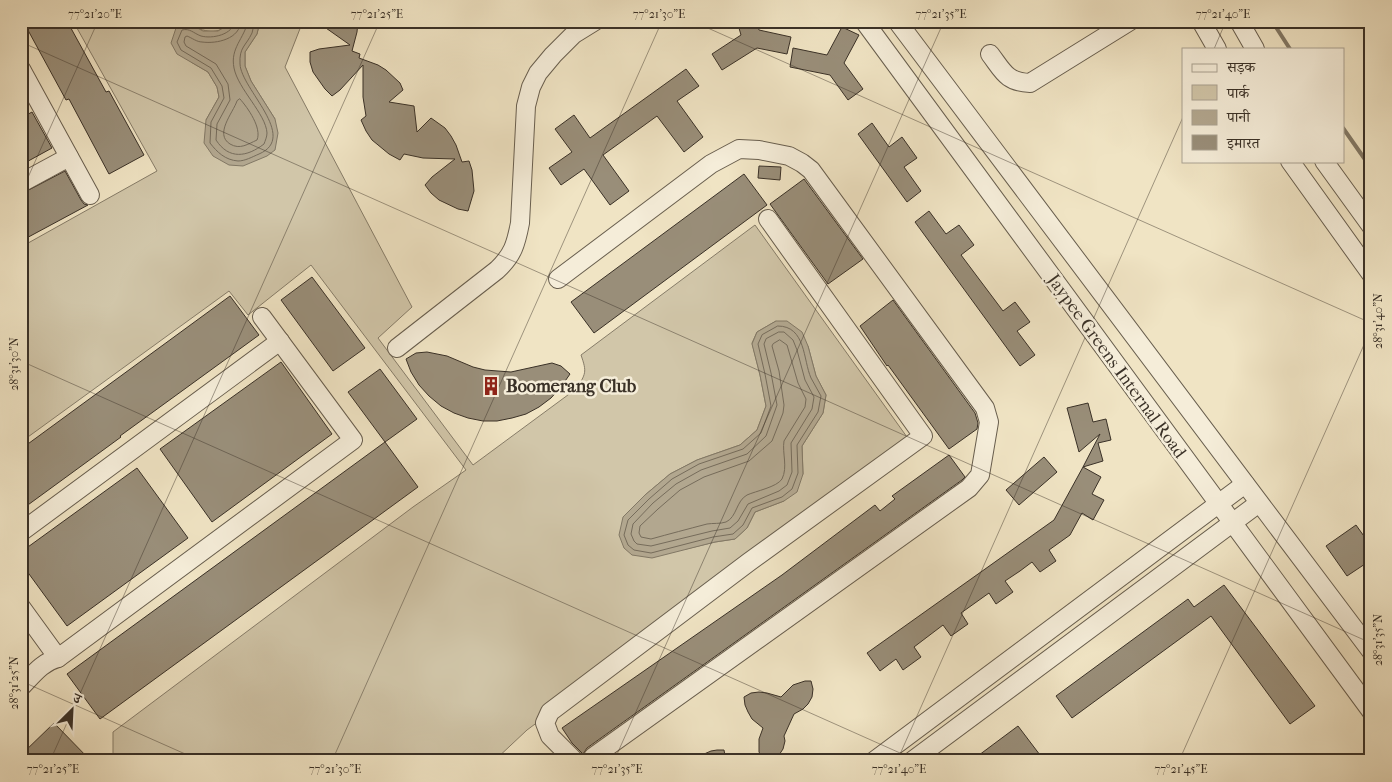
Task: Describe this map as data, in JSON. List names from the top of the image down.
{
  "streets": {
    "street": ["Jaypee Greens Internal Road"]
  },
  "places": {
    "building": ["Boomerang Club"]
  },
  "legend": [
    "सड़क",
    "पार्क",
    "पानी",
    "इमारत"
  ],
  "north": "top right",
  "coordinates": [
    "77°21'20\"E",
    "77°21'25\"E",
    "77°21'30\"E",
    "77°21'35\"E",
    "77°21'40\"E",
    "28°31'40\"N",
    "28°31'30\"N",
    "28°31'35\"N",
    "28°31'25\"N",
    "77°21'45\"E"
  ]
}
